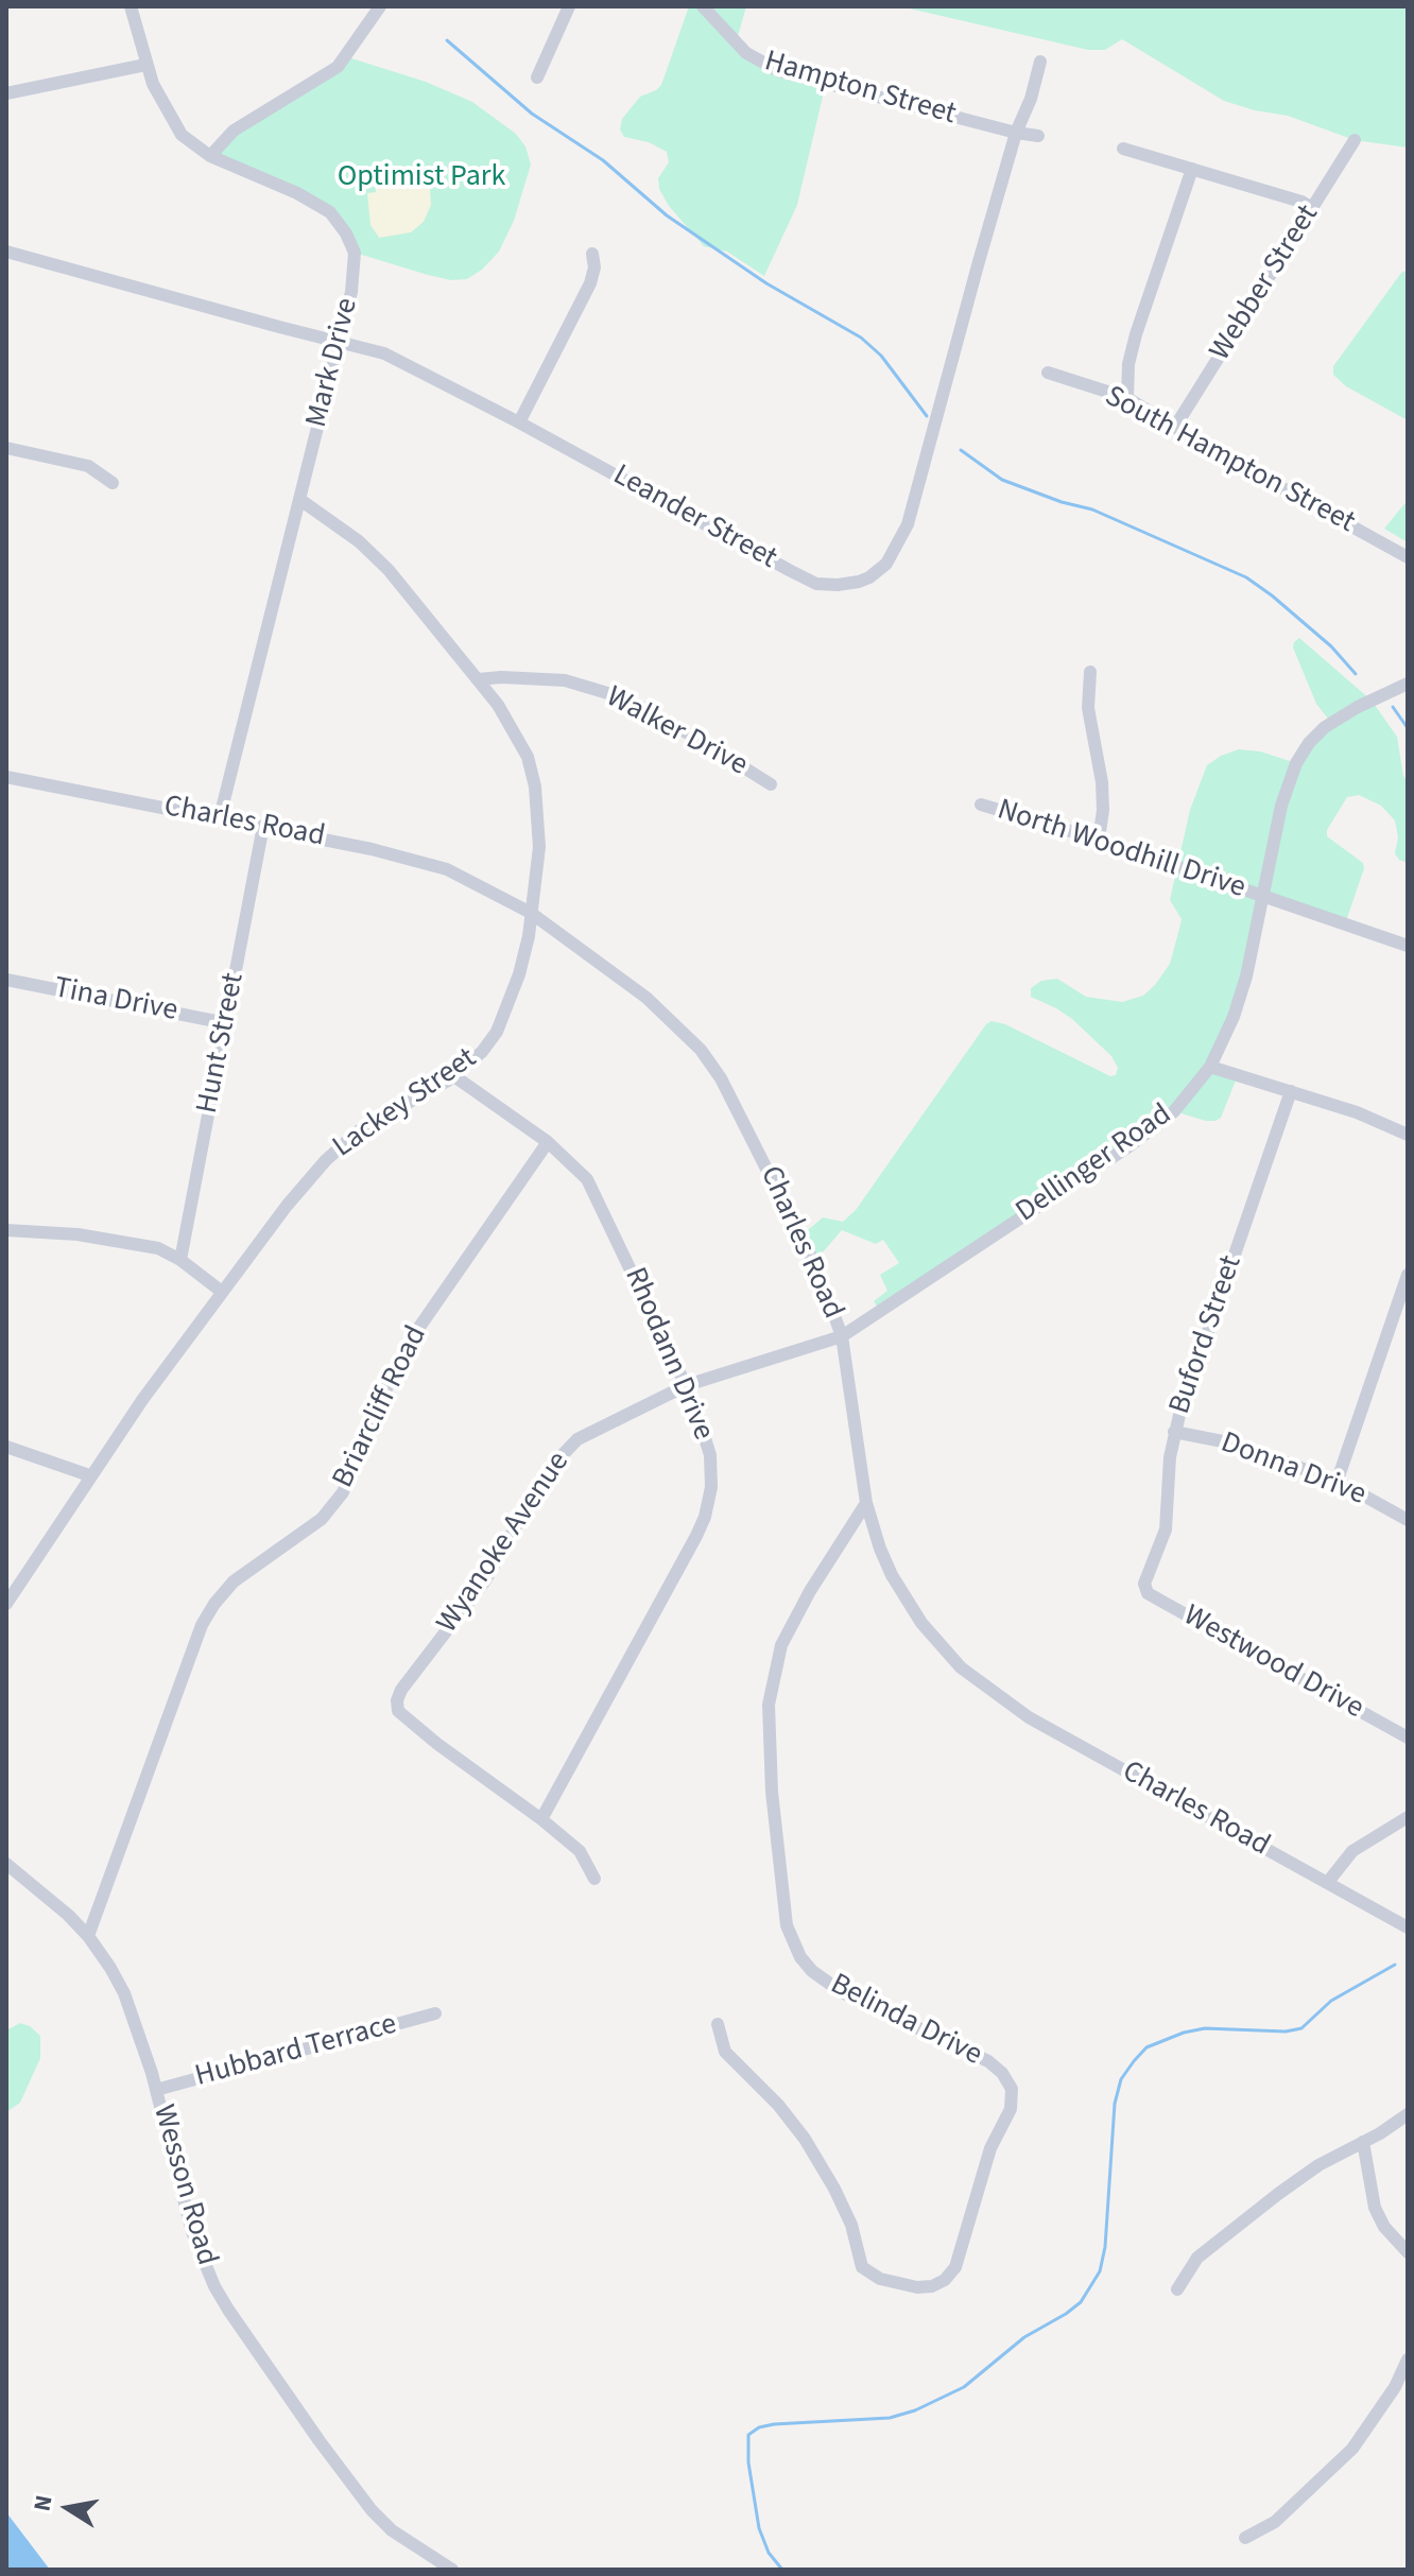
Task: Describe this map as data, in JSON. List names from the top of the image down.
{
  "streets": {
    "street": [
      "Hampton Street",
      "Webber Street",
      "Mark Drive",
      "South Hampton Street",
      "Leander Street",
      "Walker Drive",
      "Charles Road",
      "North Woodhill Drive",
      "Tina Drive",
      "Hunt Street",
      "Lackey Street",
      "Dellinger Road",
      "Buford Street",
      "Rhodann Drive",
      "Briarcliff Road",
      "Donna Drive",
      "Wyanoke Avenue",
      "Westwood Drive",
      "Belinda Drive",
      "Hubbard Terrace",
      "Wesson Road"
    ]
  },
  "crossings": [
    ["Hampton Street", "Leander Street"],
    ["Webber Street", "South Hampton Street"],
    ["Mark Drive", "Leander Street"],
    ["Mark Drive", "Charles Road"],
    ["Mark Drive", "Lackey Street"],
    ["Walker Drive", "Lackey Street"],
    ["Charles Road", "Hunt Street"],
    ["Charles Road", "Lackey Street"],
    ["Charles Road", "Dellinger Road"],
    ["Charles Road", "Wyanoke Avenue"],
    ["Charles Road", "Belinda Drive"],
    ["North Woodhill Drive", "Dellinger Road"],
    ["Tina Drive", "Hunt Street"],
    ["Lackey Street", "Rhodann Drive"],
    ["Dellinger Road", "Wyanoke Avenue"],
    ["Buford Street", "Donna Drive"],
    ["Buford Street", "Westwood Drive"],
    ["Rhodann Drive", "Briarcliff Road"],
    ["Rhodann Drive", "Wyanoke Avenue"],
    ["Briarcliff Road", "Wesson Road"],
    ["Hubbard Terrace", "Wesson Road"]
  ],
  "parks": ["Optimist Park"],
  "north": "left"
}
